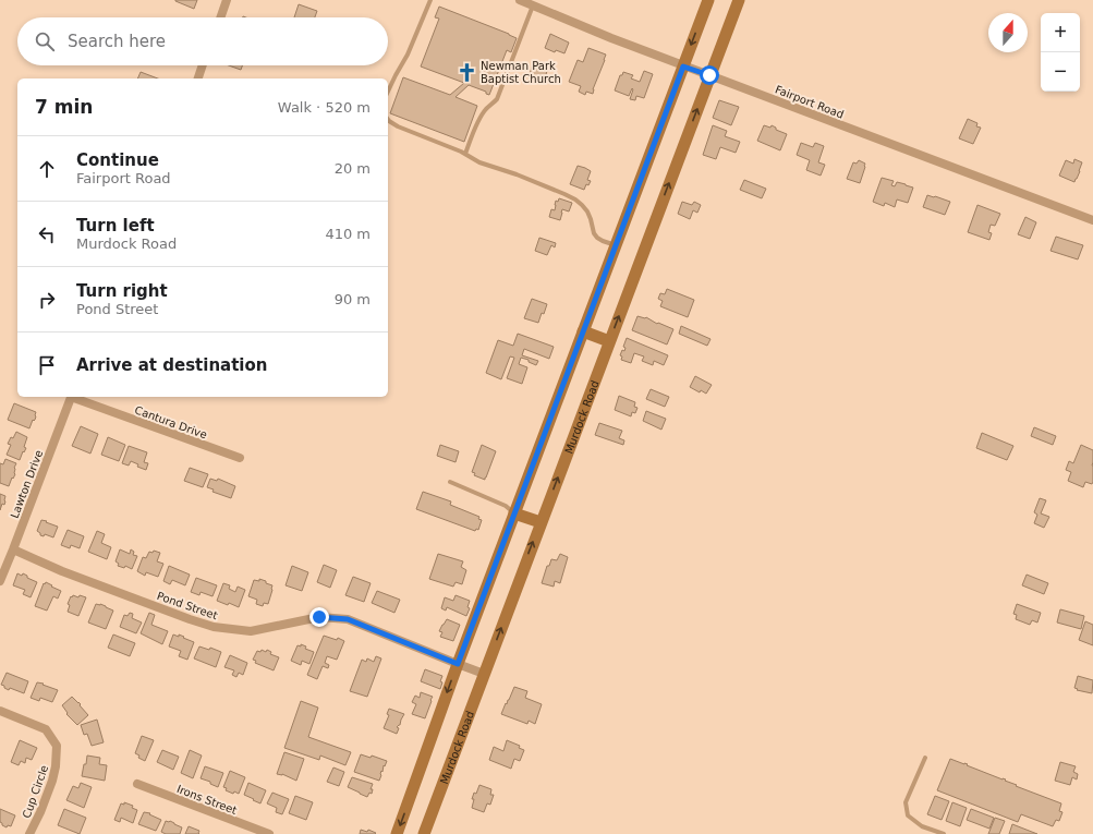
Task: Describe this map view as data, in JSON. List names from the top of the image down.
{
  "streets": {
    "main road": ["Murdock Road"],
    "street": [
      "Fairport Road",
      "Cantura Drive",
      "Lawton Drive",
      "Pond Street",
      "Cup Circle",
      "Irons Street"
    ]
  },
  "crossings": [
    ["Fairport Road", "Murdock Road"],
    ["Murdock Road", "Pond Street"],
    ["Lawton Drive", "Pond Street"]
  ],
  "places": {
    "church": ["Newman Park Baptist Church"]
  },
  "north": "top",
  "page": {
    "map_buttons": ["+", "−"],
    "search": "Search here",
    "heading": ["7 min", "Walk · 520 m"],
    "list": [
      ["Continue", "Fairport Road", "20 m"],
      ["Turn left", "Murdock Road", "410 m"],
      ["Turn right", "Pond Street", "90 m"],
      "Arrive at destination"
    ]
  }
}
